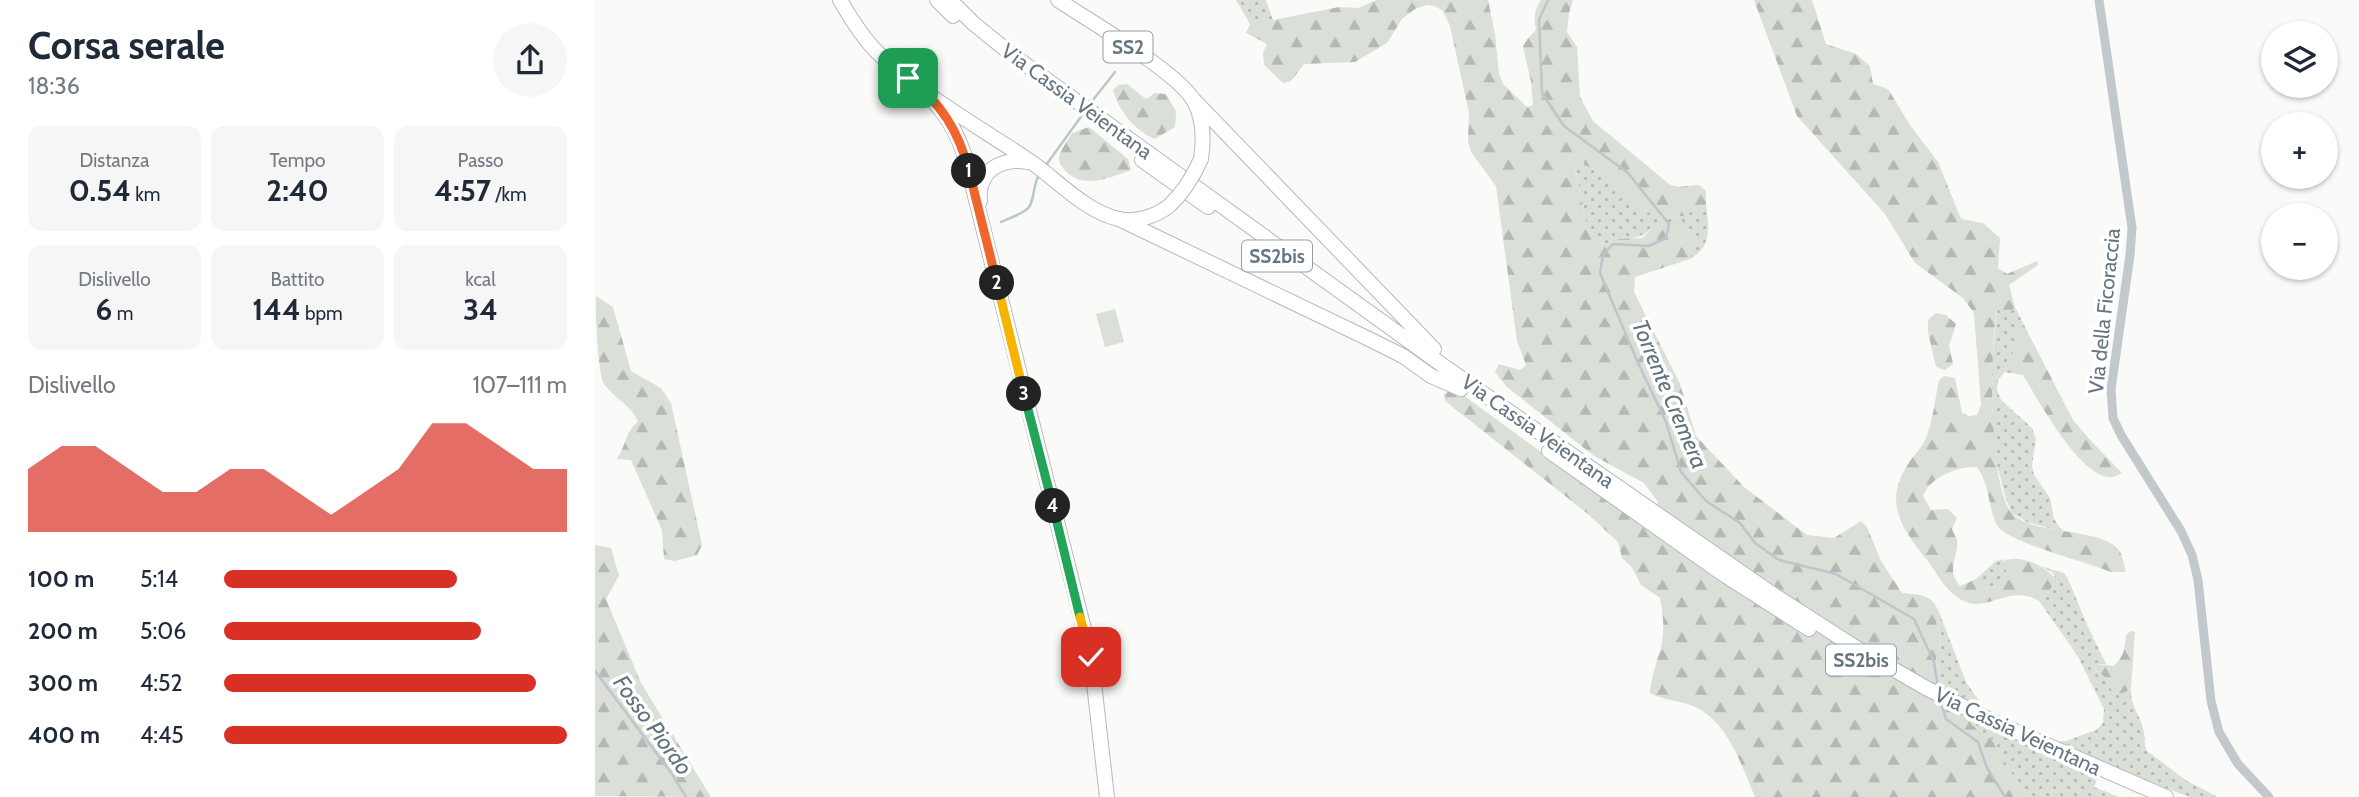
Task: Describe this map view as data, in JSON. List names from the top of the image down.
{
  "streets": {
    "main road": ["SS2", "Via Cassia Veientana", "SS2bis"],
    "street": ["Via della Ficoraccia"]
  },
  "water": ["Torrente Cremera", "Fosso Piordo"],
  "page": {
    "heading": ["Corsa serale", "18:36"],
    "map_buttons": ["+", "−"],
    "stats": [
      ["Distanza", "0.54 km"],
      ["Tempo", "2:40"],
      ["Passo", "4:57 /km"],
      ["Dislivello", "6 m"],
      ["Battito", "144 bpm"],
      ["kcal", "34"]
    ],
    "pins": [
      "1",
      "2",
      "3",
      "4"
    ],
    "chart": ["Dislivello", "107–111 m"],
    "list": [
      {
        "name": "100 m",
        "note": "5:14"
      },
      {
        "name": "200 m",
        "note": "5:06"
      },
      {
        "name": "300 m",
        "note": "4:52"
      },
      {
        "name": "400 m",
        "note": "4:45"
      }
    ]
  }
}
